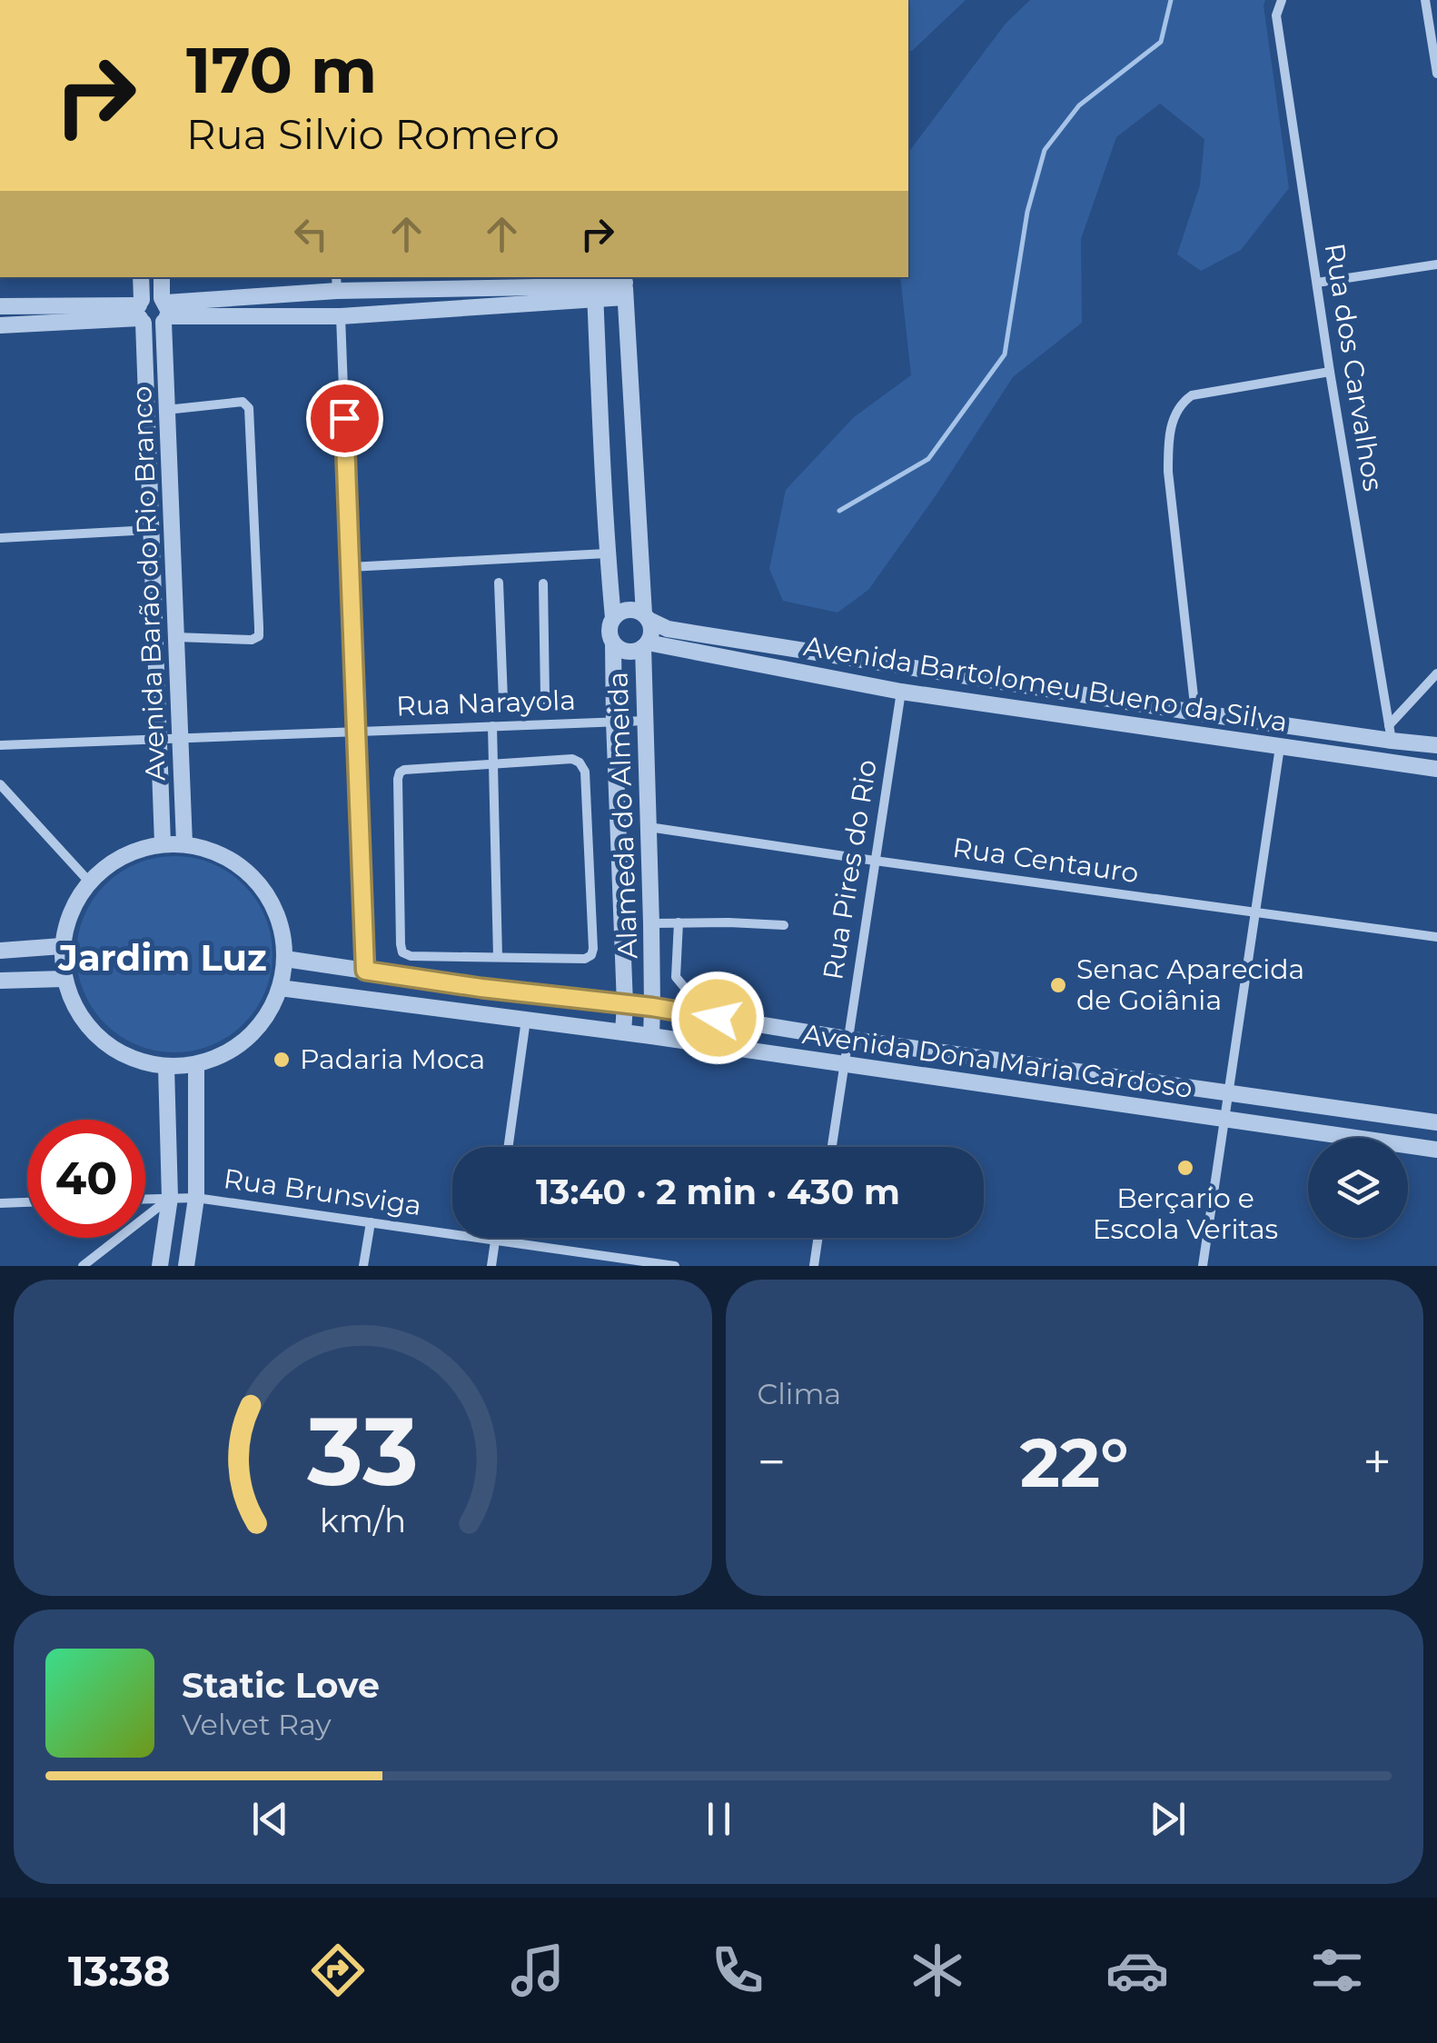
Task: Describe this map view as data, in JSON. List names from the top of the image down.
{
  "streets": {
    "street": [
      "Rua dos Carvalhos",
      "Avenida Barão do Rio Branco",
      "Avenida Bartolomeu Bueno da Silva",
      "Rua Narayola",
      "Alameda do Almeida",
      "Rua Centauro",
      "Rua Pires do Rio",
      "Avenida Dona Maria Cardoso",
      "Rua Brunsviga"
    ]
  },
  "crossings": [
    ["Rua dos Carvalhos", "Avenida Bartolomeu Bueno da Silva"],
    ["Avenida Barão do Rio Branco", "Rua Narayola"],
    ["Avenida Barão do Rio Branco", "Avenida Dona Maria Cardoso"],
    ["Avenida Bartolomeu Bueno da Silva", "Alameda do Almeida"],
    ["Avenida Bartolomeu Bueno da Silva", "Rua Pires do Rio"],
    ["Rua Narayola", "Alameda do Almeida"],
    ["Alameda do Almeida", "Rua Centauro"],
    ["Alameda do Almeida", "Avenida Dona Maria Cardoso"],
    ["Rua Centauro", "Rua Pires do Rio"],
    ["Rua Pires do Rio", "Avenida Dona Maria Cardoso"]
  ],
  "districts": ["Jardim Luz"],
  "places": ["Senac Aparecida de Goiânia", "Padaria Moca", "Berçario e Escola Veritas"],
  "page": {
    "turn": ["170 m", "Rua Silvio Romero"],
    "limit": "40",
    "trip": "13:40 · 2 min · 430 m",
    "tile": "Clima",
    "heat": ["−", "22°", "+"],
    "song": ["Static Love", "Velvet Ray"],
    "tabs": "13:38",
    "gauge": ["33", "km/h"]
  }
}
